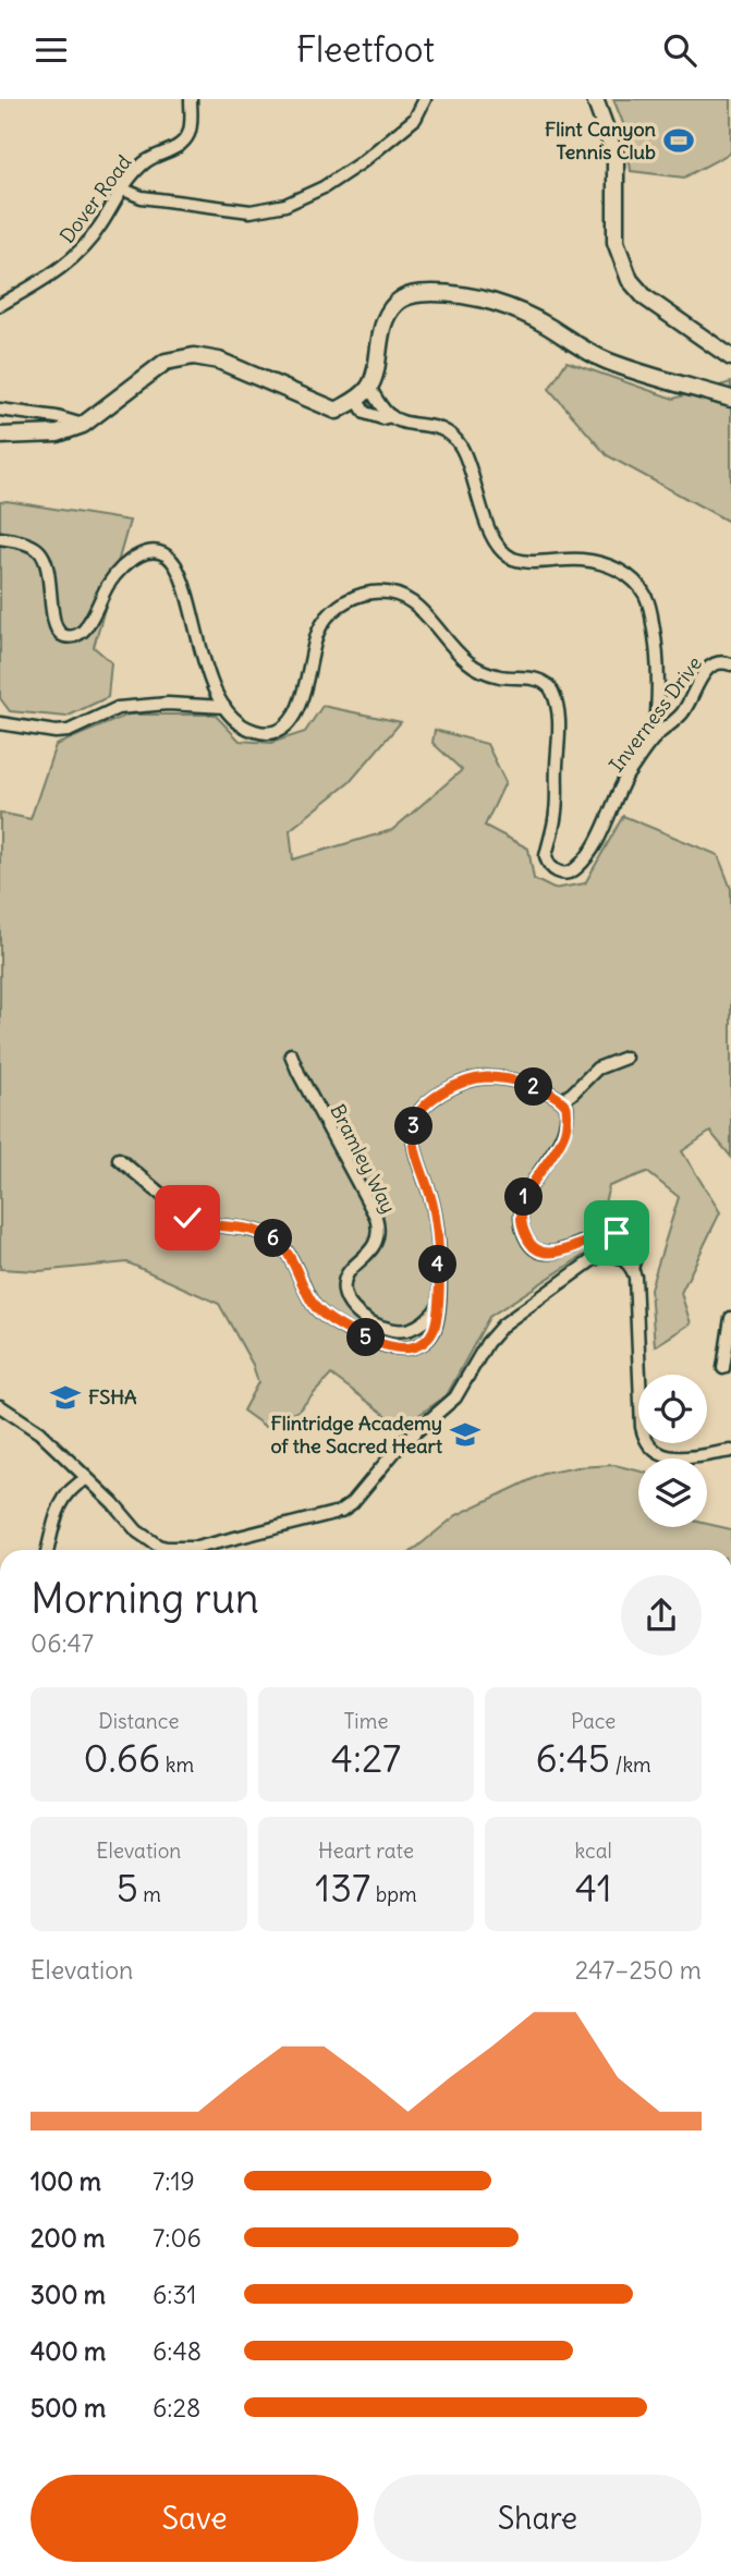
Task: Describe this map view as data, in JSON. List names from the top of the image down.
{
  "streets": {
    "street": ["Dover Road", "Inverness Drive", "Bramley Way"]
  },
  "places": {
    "sports": ["Flint Canyon Tennis Club"],
    "school or university": ["FSHA", "Flintridge Academy of the Sacred Heart"]
  },
  "page": {
    "header": "Fleetfoot",
    "pins": [
      "2",
      "3",
      "1",
      "6",
      "4",
      "5"
    ],
    "heading": ["Morning run", "06:47"],
    "stats": [
      ["Distance", "0.66 km"],
      ["Time", "4:27"],
      ["Pace", "6:45 /km"],
      ["Elevation", "5 m"],
      ["Heart rate", "137 bpm"],
      ["kcal", "41"]
    ],
    "chart": ["Elevation", "247–250 m"],
    "list": [
      {
        "name": "100 m",
        "note": "7:19"
      },
      {
        "name": "200 m",
        "note": "7:06"
      },
      {
        "name": "300 m",
        "note": "6:31"
      },
      {
        "name": "400 m",
        "note": "6:48"
      },
      {
        "name": "500 m",
        "note": "6:28"
      }
    ],
    "buttons": ["Save", "Share"]
  }
}
